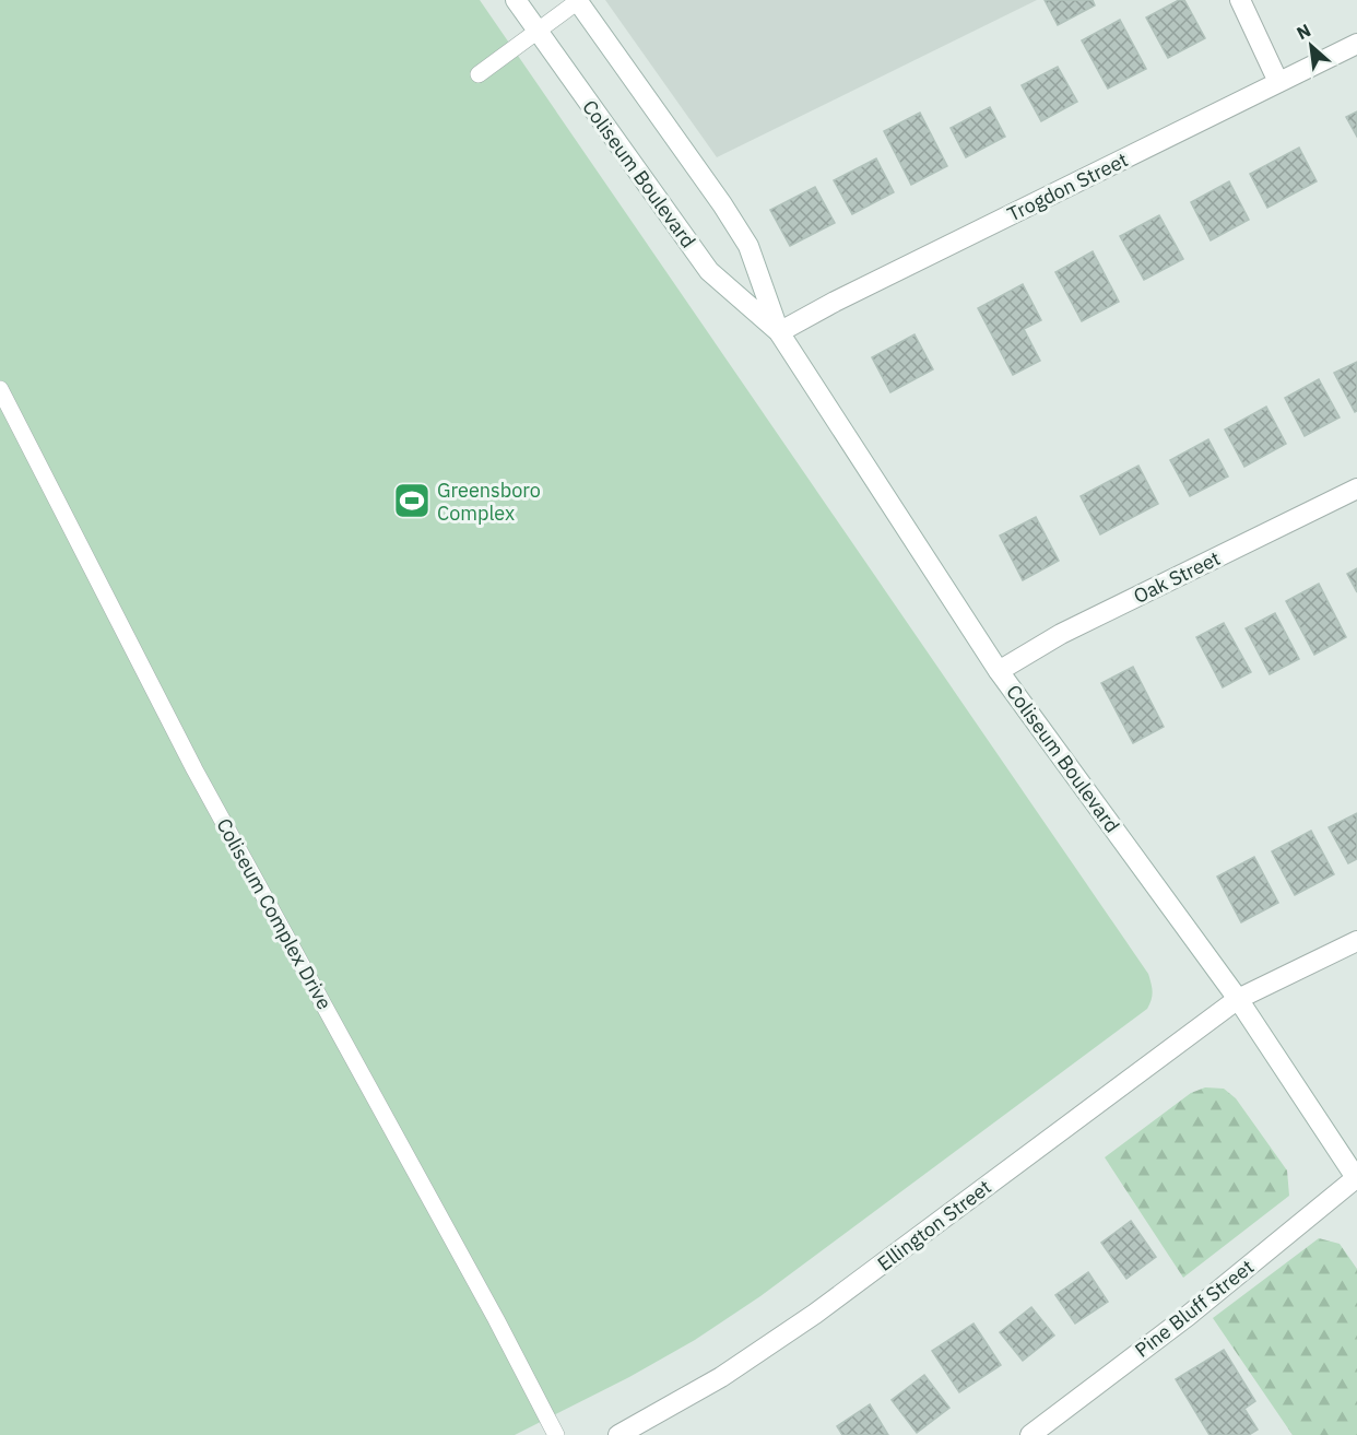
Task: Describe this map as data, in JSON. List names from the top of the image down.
{
  "streets": {
    "street": [
      "Coliseum Boulevard",
      "Trogdon Street",
      "Oak Street",
      "Ellington Street",
      "Pine Bluff Street"
    ],
    "lane": ["Coliseum Complex Drive"]
  },
  "crossings": [
    ["Coliseum Boulevard", "Trogdon Street"],
    ["Coliseum Boulevard", "Oak Street"],
    ["Coliseum Boulevard", "Ellington Street"],
    ["Coliseum Boulevard", "Pine Bluff Street"]
  ],
  "places": {
    "sports": ["Greensboro Complex"]
  },
  "north": "top left"
}
